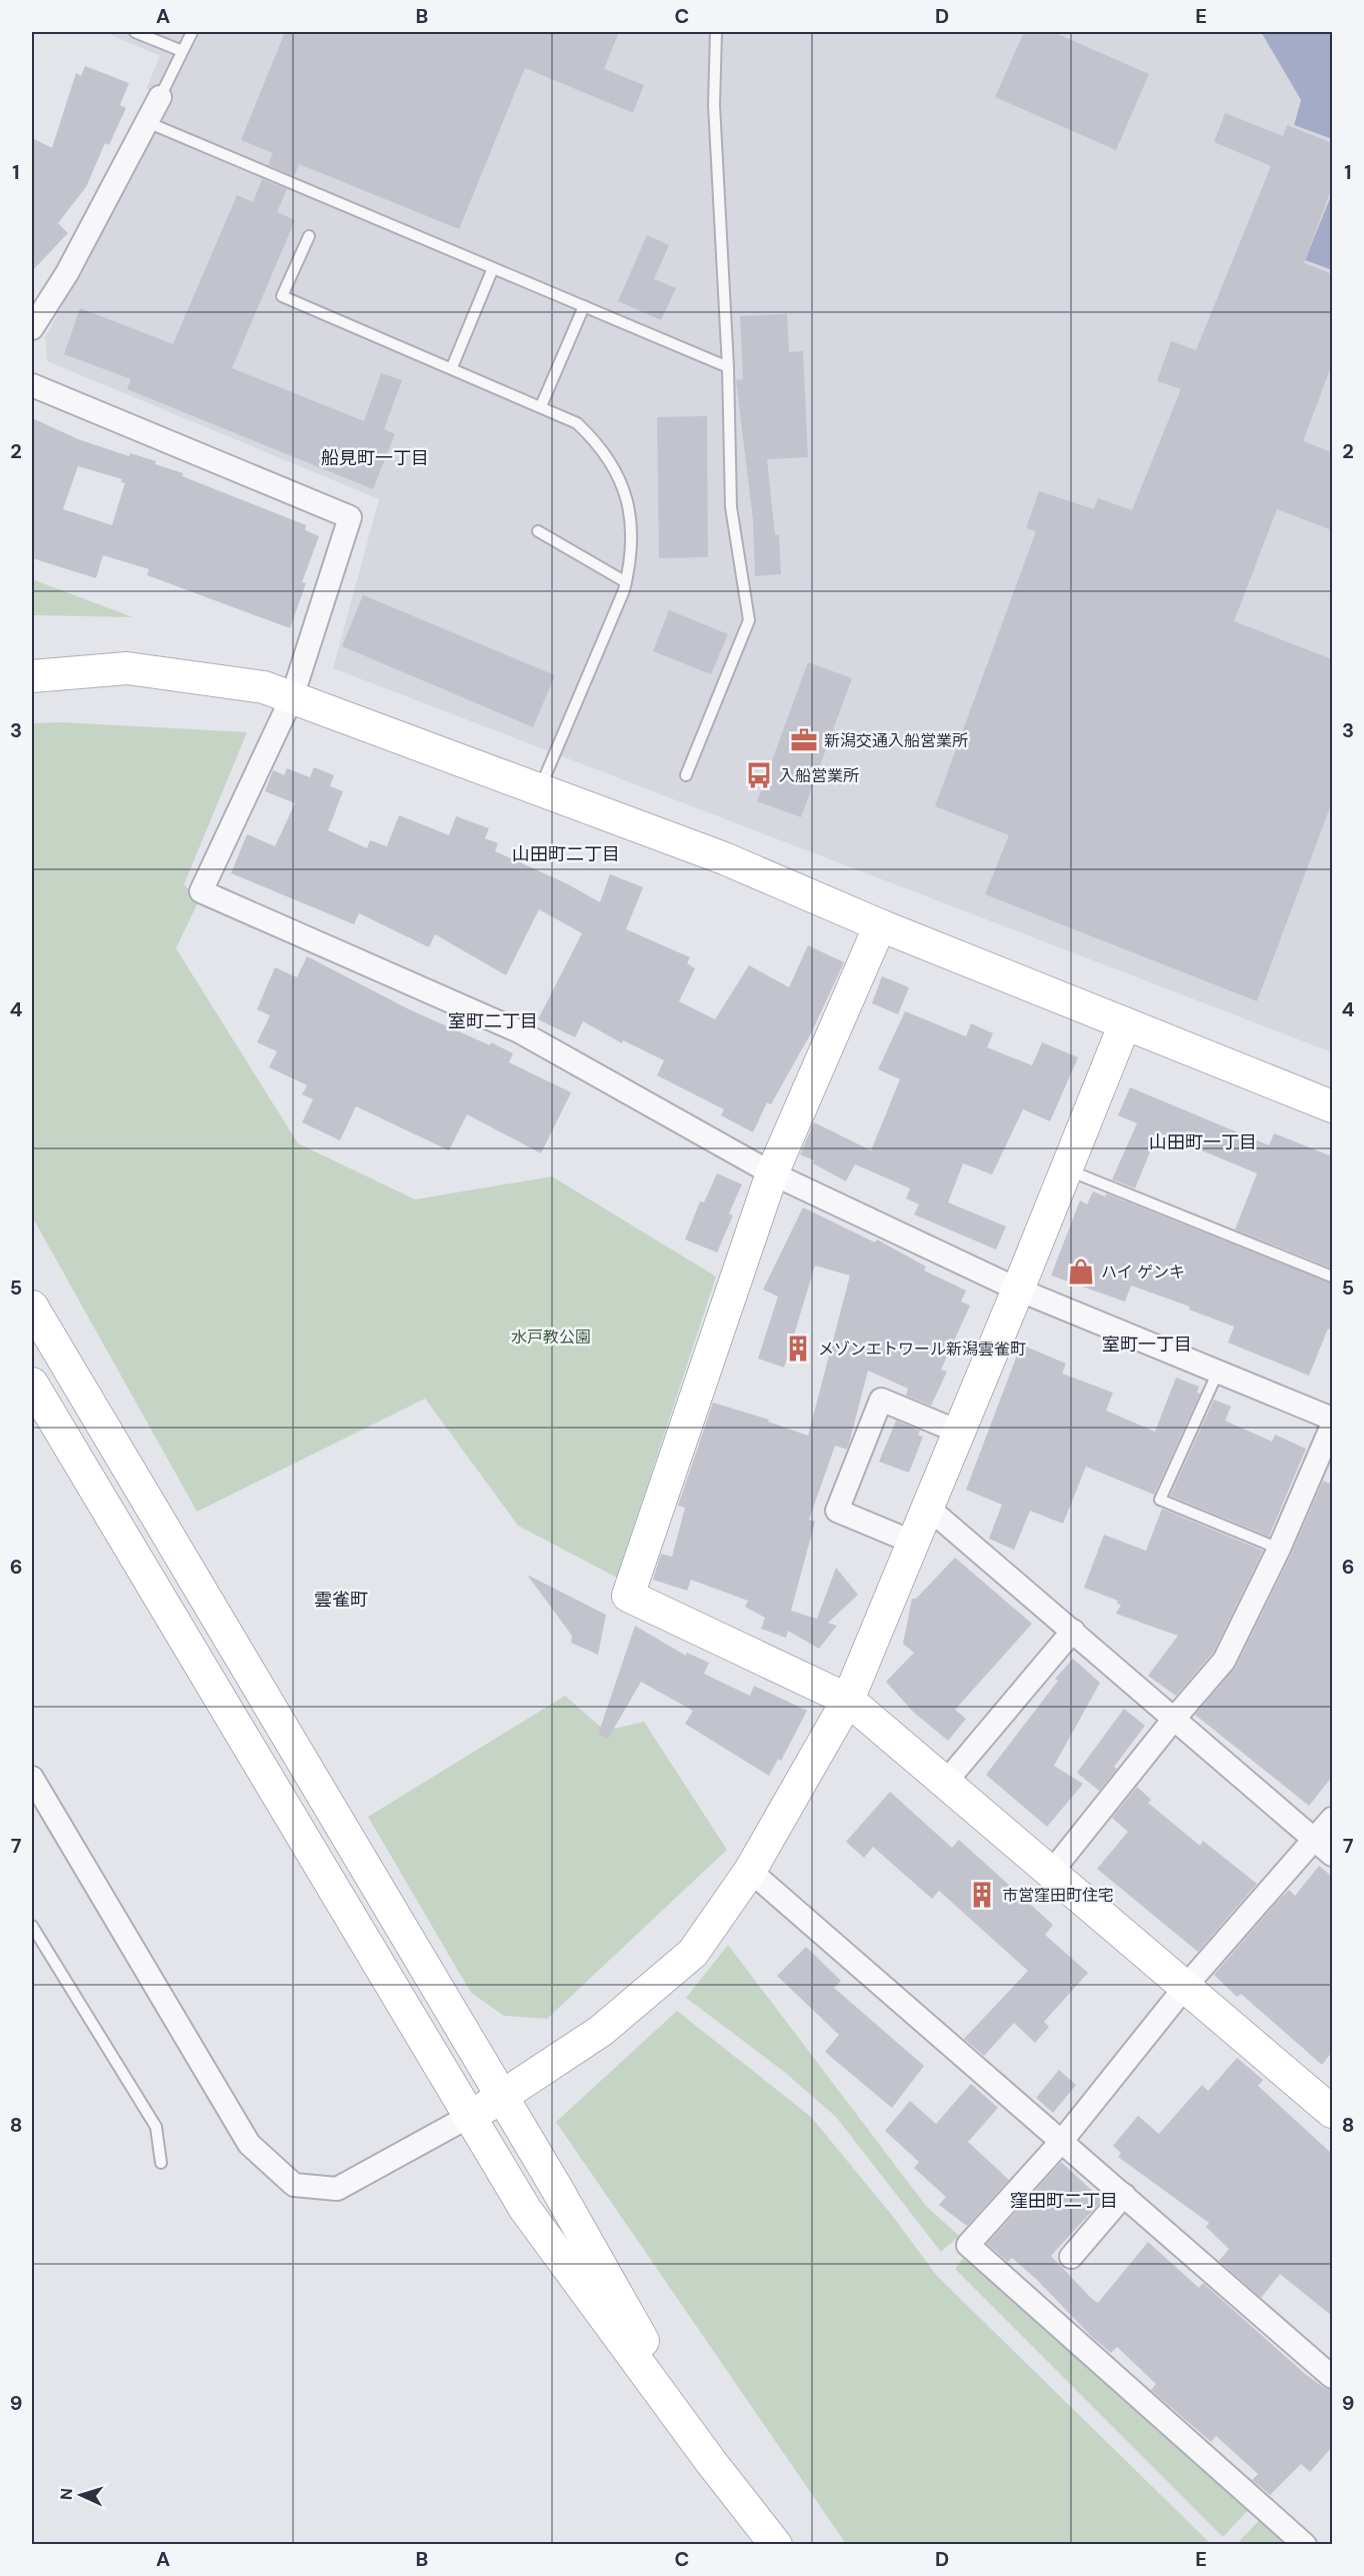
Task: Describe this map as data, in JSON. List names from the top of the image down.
{
  "districts": [
    "船見町一丁目",
    "山田町二丁目",
    "室町二丁目",
    "山田町一丁目",
    "室町一丁目",
    "雲雀町",
    "窪田町二丁目"
  ],
  "parks": ["水戸教公園"],
  "places": {
    "office": ["新潟交通入船営業所"],
    "bus stop": ["入船営業所"],
    "shop": ["ハイ ゲンキ"],
    "building": ["メゾンエトワール新潟雲雀町", "市営窪田町住宅"]
  },
  "north": "left",
  "grid": {
    "columns": [
      "A",
      "B",
      "C",
      "D",
      "E"
    ],
    "rows": [
      "1",
      "2",
      "3",
      "4",
      "5",
      "6",
      "7",
      "8",
      "9"
    ]
  }
}
